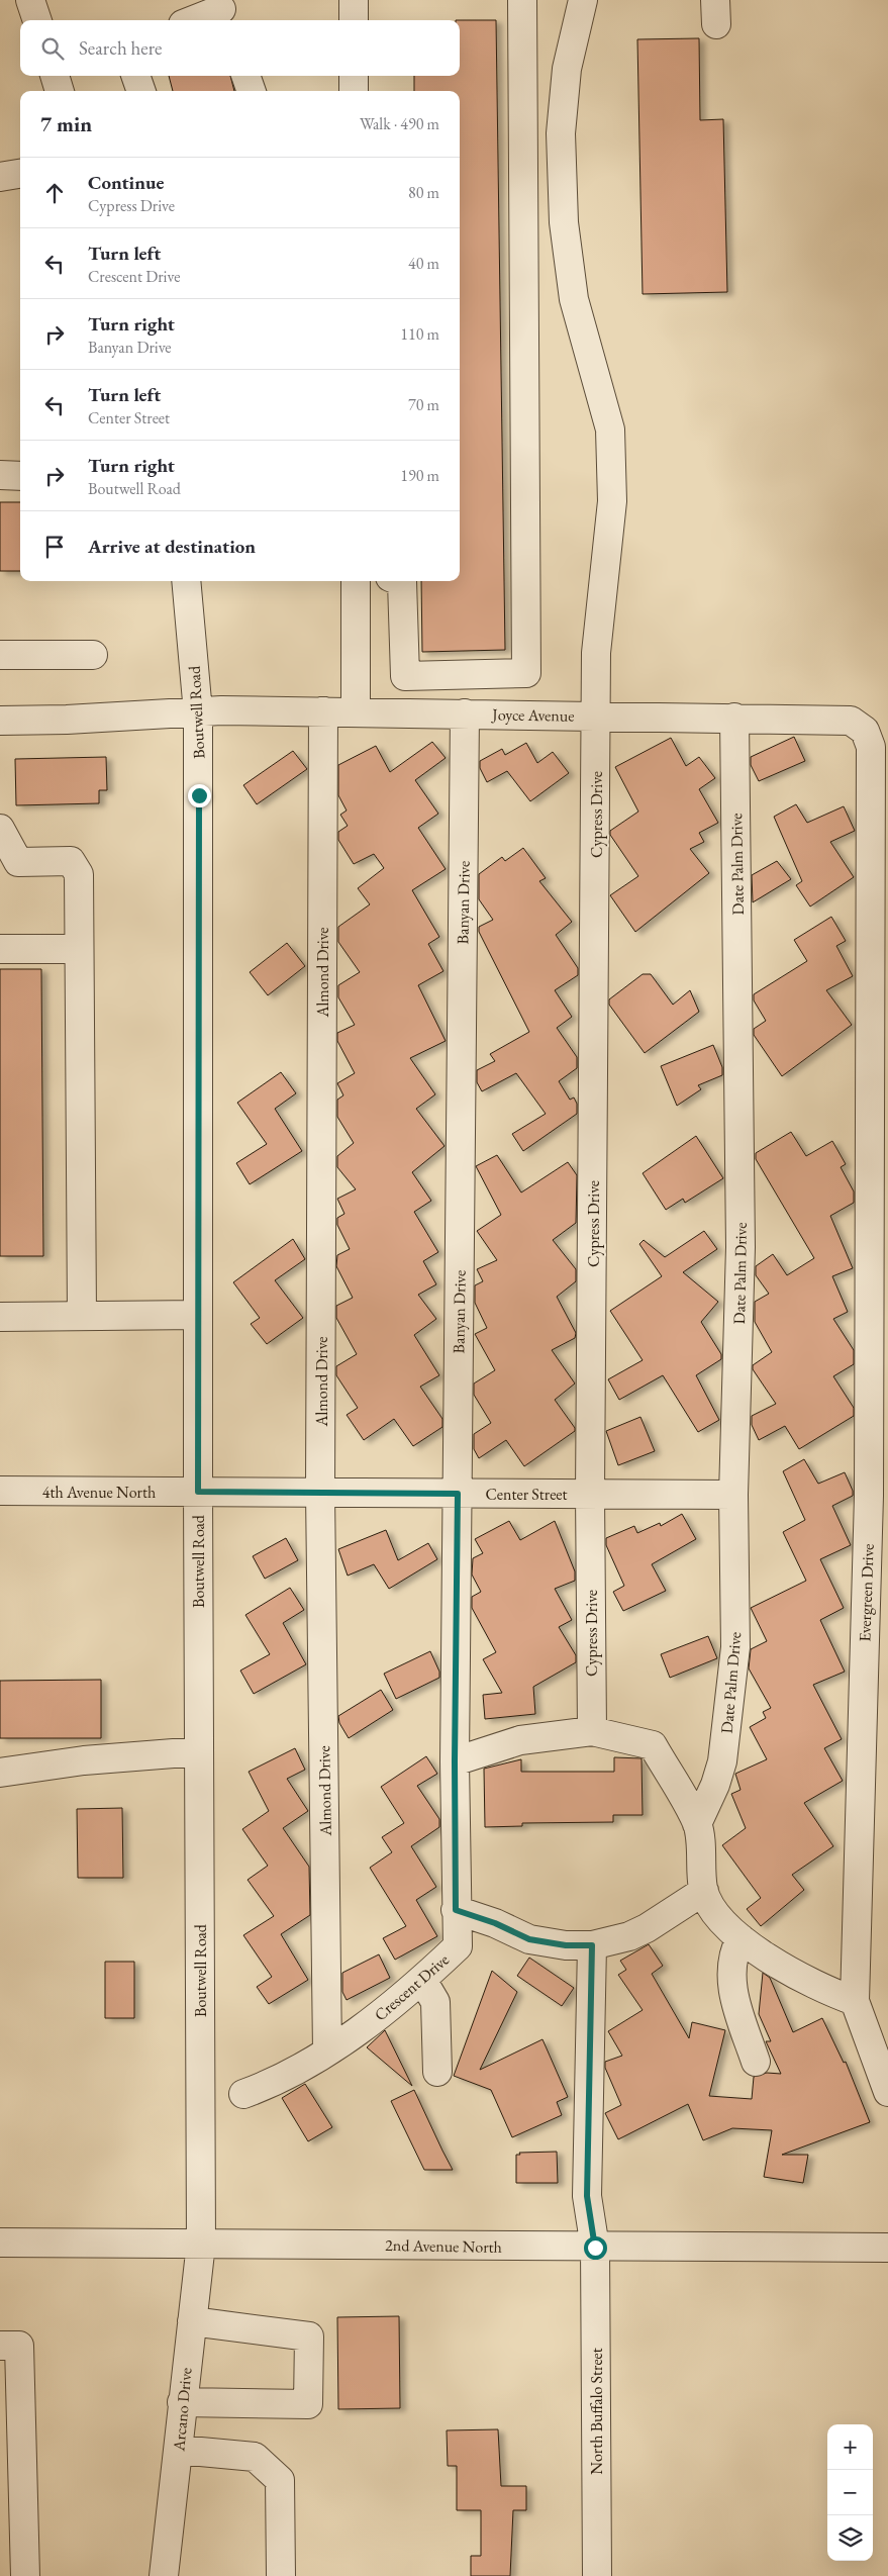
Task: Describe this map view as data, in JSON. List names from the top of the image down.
{
  "streets": {
    "street": [
      "Boutwell Road",
      "Joyce Avenue",
      "Cypress Drive",
      "Date Palm Drive",
      "Banyan Drive",
      "Almond Drive",
      "4th Avenue North",
      "Center Street",
      "Evergreen Drive",
      "Crescent Drive",
      "2nd Avenue North",
      "Arcano Drive",
      "North Buffalo Street"
    ]
  },
  "crossings": [
    ["Boutwell Road", "Joyce Avenue"],
    ["Boutwell Road", "4th Avenue North"],
    ["Boutwell Road", "Center Street"],
    ["Boutwell Road", "2nd Avenue North"],
    ["Boutwell Road", "Arcano Drive"],
    ["Joyce Avenue", "Cypress Drive"],
    ["Joyce Avenue", "Date Palm Drive"],
    ["Joyce Avenue", "Banyan Drive"],
    ["Joyce Avenue", "Almond Drive"],
    ["Joyce Avenue", "Evergreen Drive"],
    ["Cypress Drive", "Center Street"],
    ["Date Palm Drive", "Center Street"],
    ["Banyan Drive", "Center Street"],
    ["Banyan Drive", "Crescent Drive"],
    ["Almond Drive", "Center Street"],
    ["Almond Drive", "Crescent Drive"],
    ["4th Avenue North", "Center Street"],
    ["2nd Avenue North", "Arcano Drive"],
    ["2nd Avenue North", "North Buffalo Street"]
  ],
  "page": {
    "search": "Search here",
    "heading": ["7 min", "Walk · 490 m"],
    "list": [
      ["Continue", "Cypress Drive", "80 m"],
      ["Turn left", "Crescent Drive", "40 m"],
      ["Turn right", "Banyan Drive", "110 m"],
      ["Turn left", "Center Street", "70 m"],
      ["Turn right", "Boutwell Road", "190 m"],
      "Arrive at destination"
    ],
    "map_buttons": ["+", "−"]
  }
}
